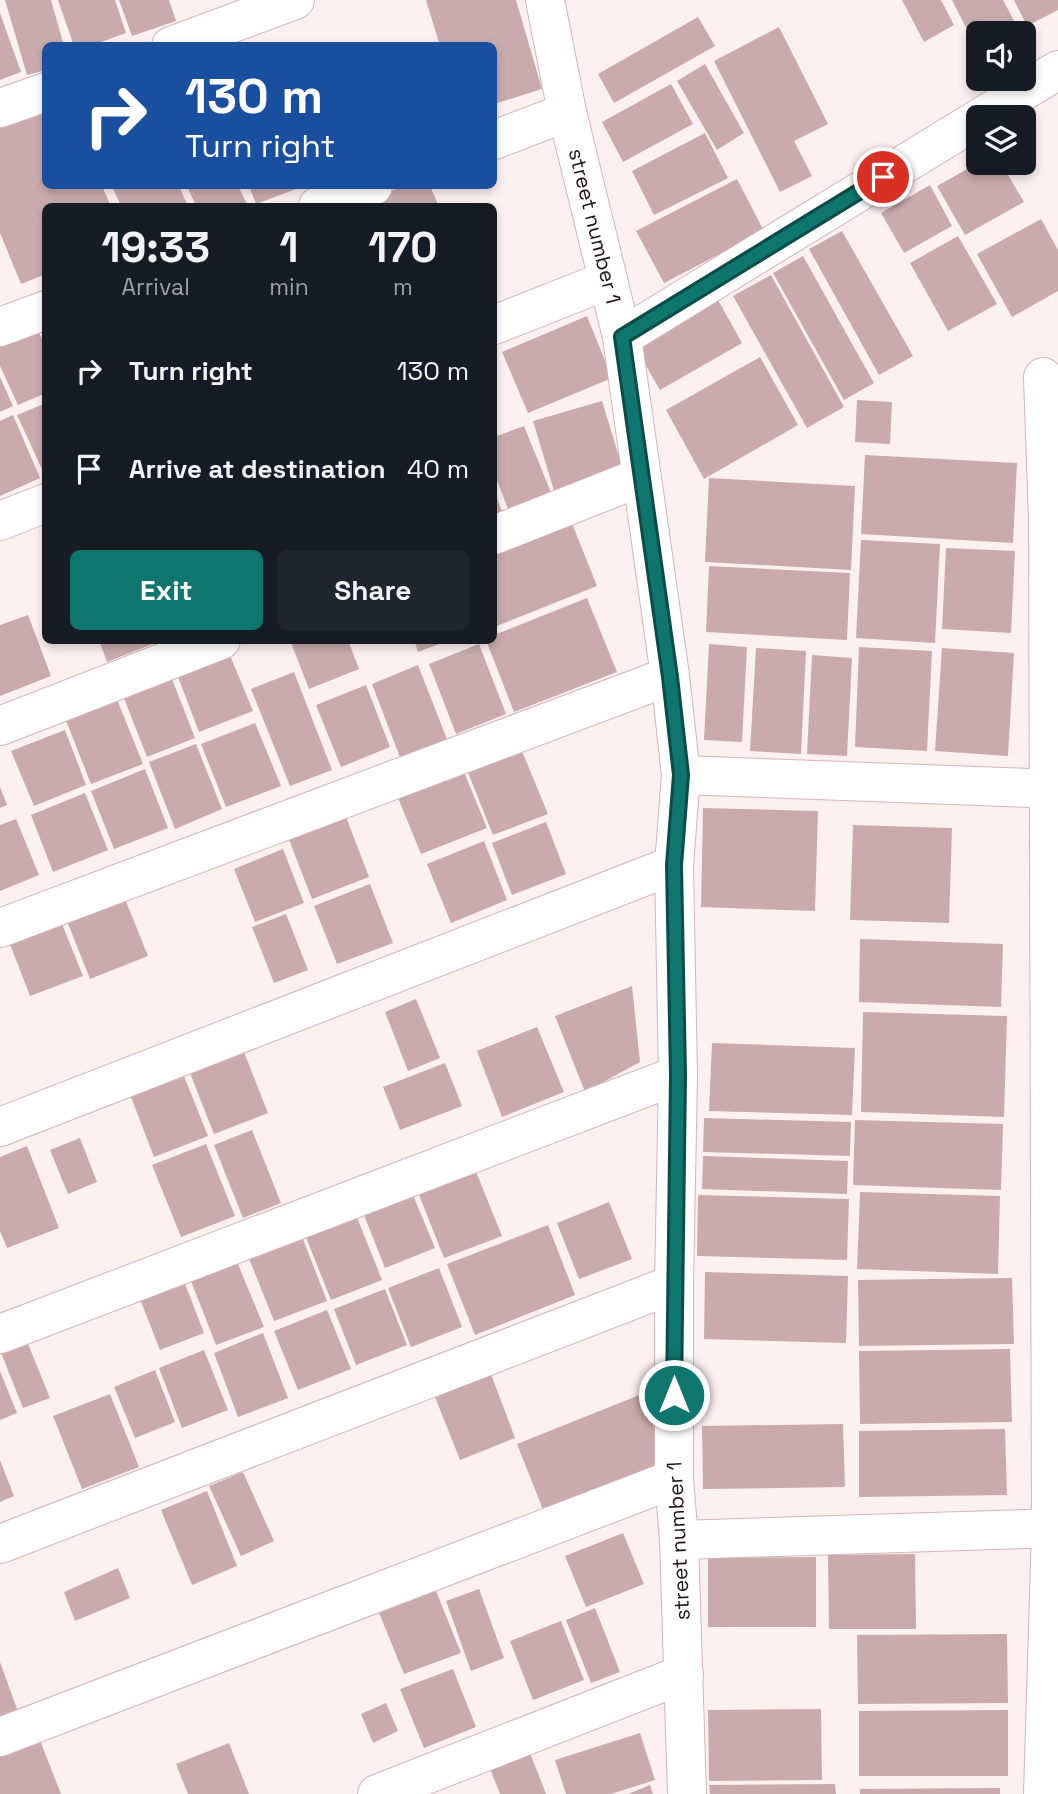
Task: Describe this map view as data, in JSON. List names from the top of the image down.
{
  "streets": {
    "street": ["street number 1"]
  },
  "page": {
    "turn": ["130 m", "Turn right"],
    "eta": [
      "19:33",
      "Arrival",
      "1",
      "min",
      "170",
      "m"
    ],
    "list": [
      {
        "name": "Turn right",
        "value": "130 m"
      },
      {
        "name": "Arrive at destination",
        "value": "40 m"
      }
    ],
    "buttons": ["Exit", "Share"]
  }
}
